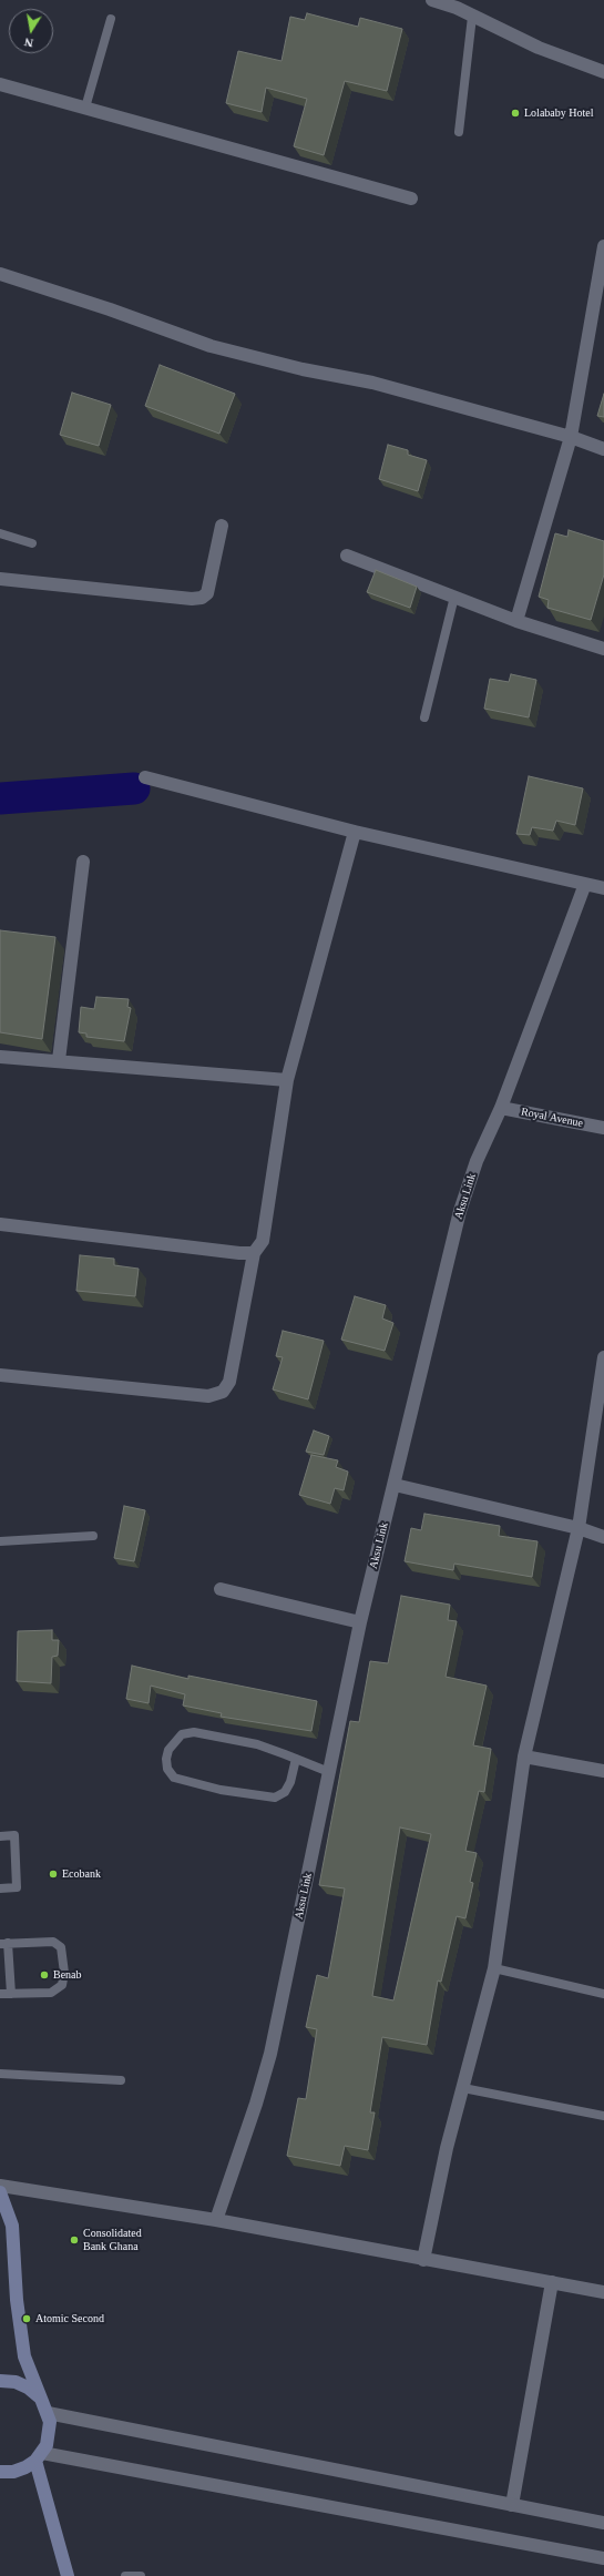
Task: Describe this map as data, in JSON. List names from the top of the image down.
{
  "streets": {
    "street": ["Royal Avenue", "Aksu Link"]
  },
  "crossings": [
    ["Royal Avenue", "Aksu Link"]
  ],
  "places": [
    "Lolababy Hotel",
    "Ecobank",
    "Benab",
    "Consolidated Bank Ghana",
    "Atomic Second"
  ],
  "north": "bottom"
}
